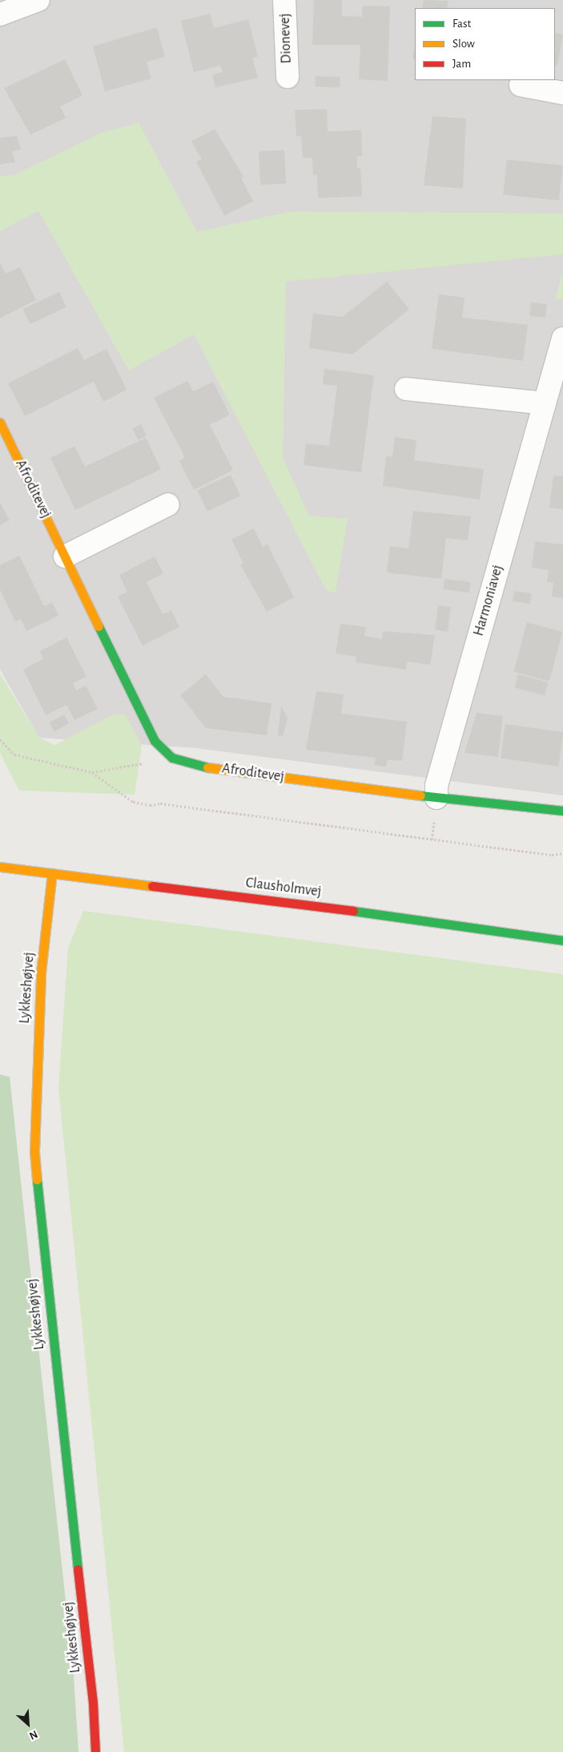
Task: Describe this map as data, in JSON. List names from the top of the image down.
{
  "streets": {
    "street": [
      "Dionevej",
      "Afroditevej",
      "Harmoniavej",
      "Clausholmvej",
      "Lykkeshøjvej"
    ]
  },
  "crossings": [
    ["Afroditevej", "Harmoniavej"],
    ["Clausholmvej", "Lykkeshøjvej"]
  ],
  "legend": ["Fast", "Slow", "Jam"],
  "north": "bottom right"
}
